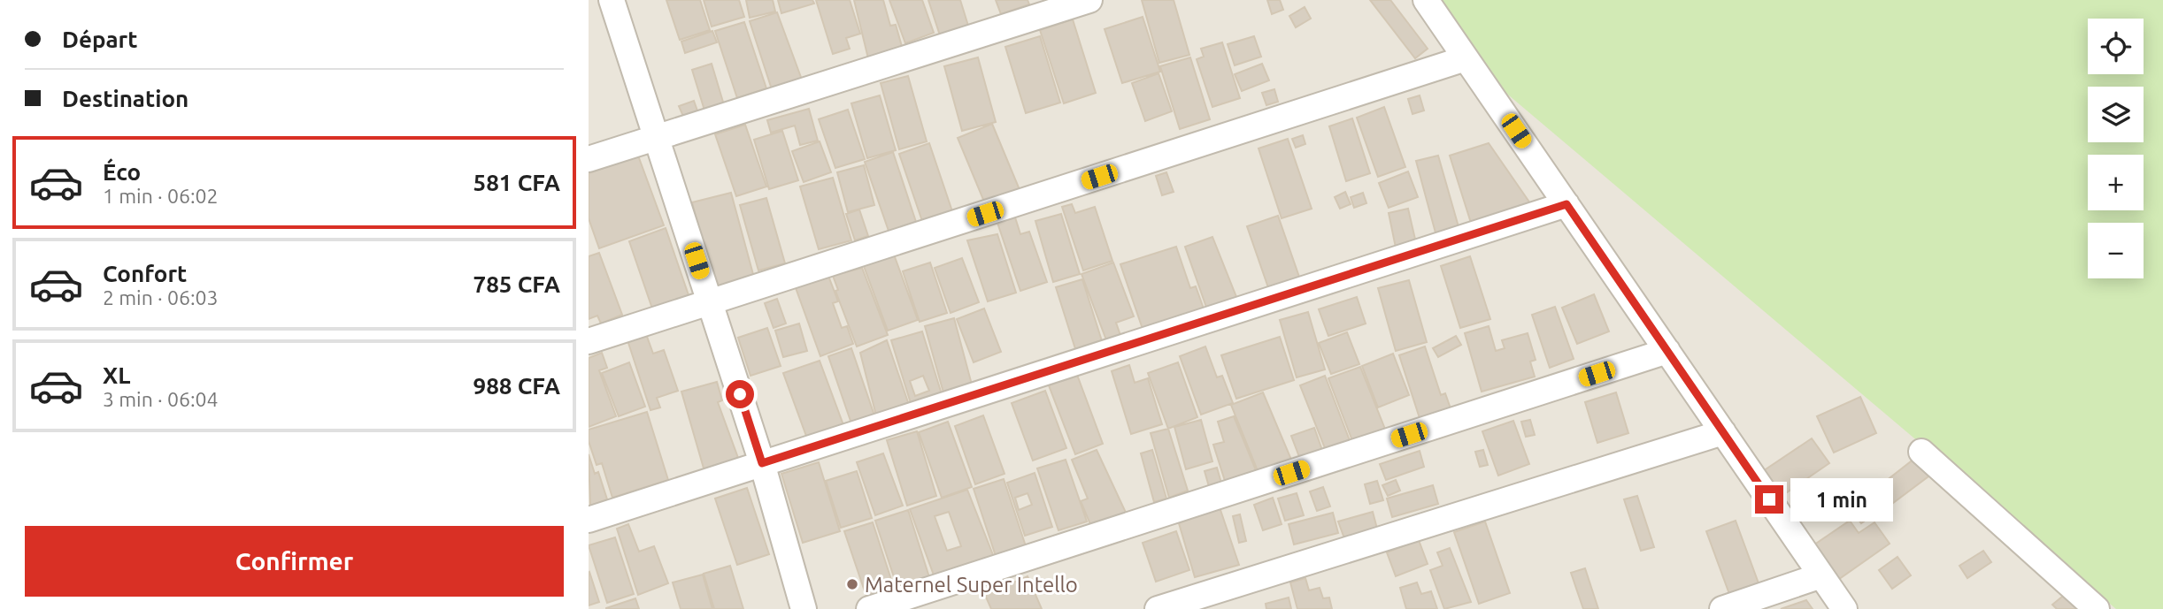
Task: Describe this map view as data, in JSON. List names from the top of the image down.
{
  "places": ["Maternel Super Intello"],
  "page": {
    "banner": ["Départ", "Destination"],
    "map_buttons": ["+", "−"],
    "list": [
      {
        "name": "Éco",
        "note": "1 min · 06:02",
        "value": "581 CFA"
      },
      {
        "name": "Confort",
        "note": "2 min · 06:03",
        "value": "785 CFA"
      },
      {
        "name": "XL",
        "note": "3 min · 06:04",
        "value": "988 CFA"
      }
    ],
    "bubble": "1 min",
    "buttons": "Confirmer"
  }
}
